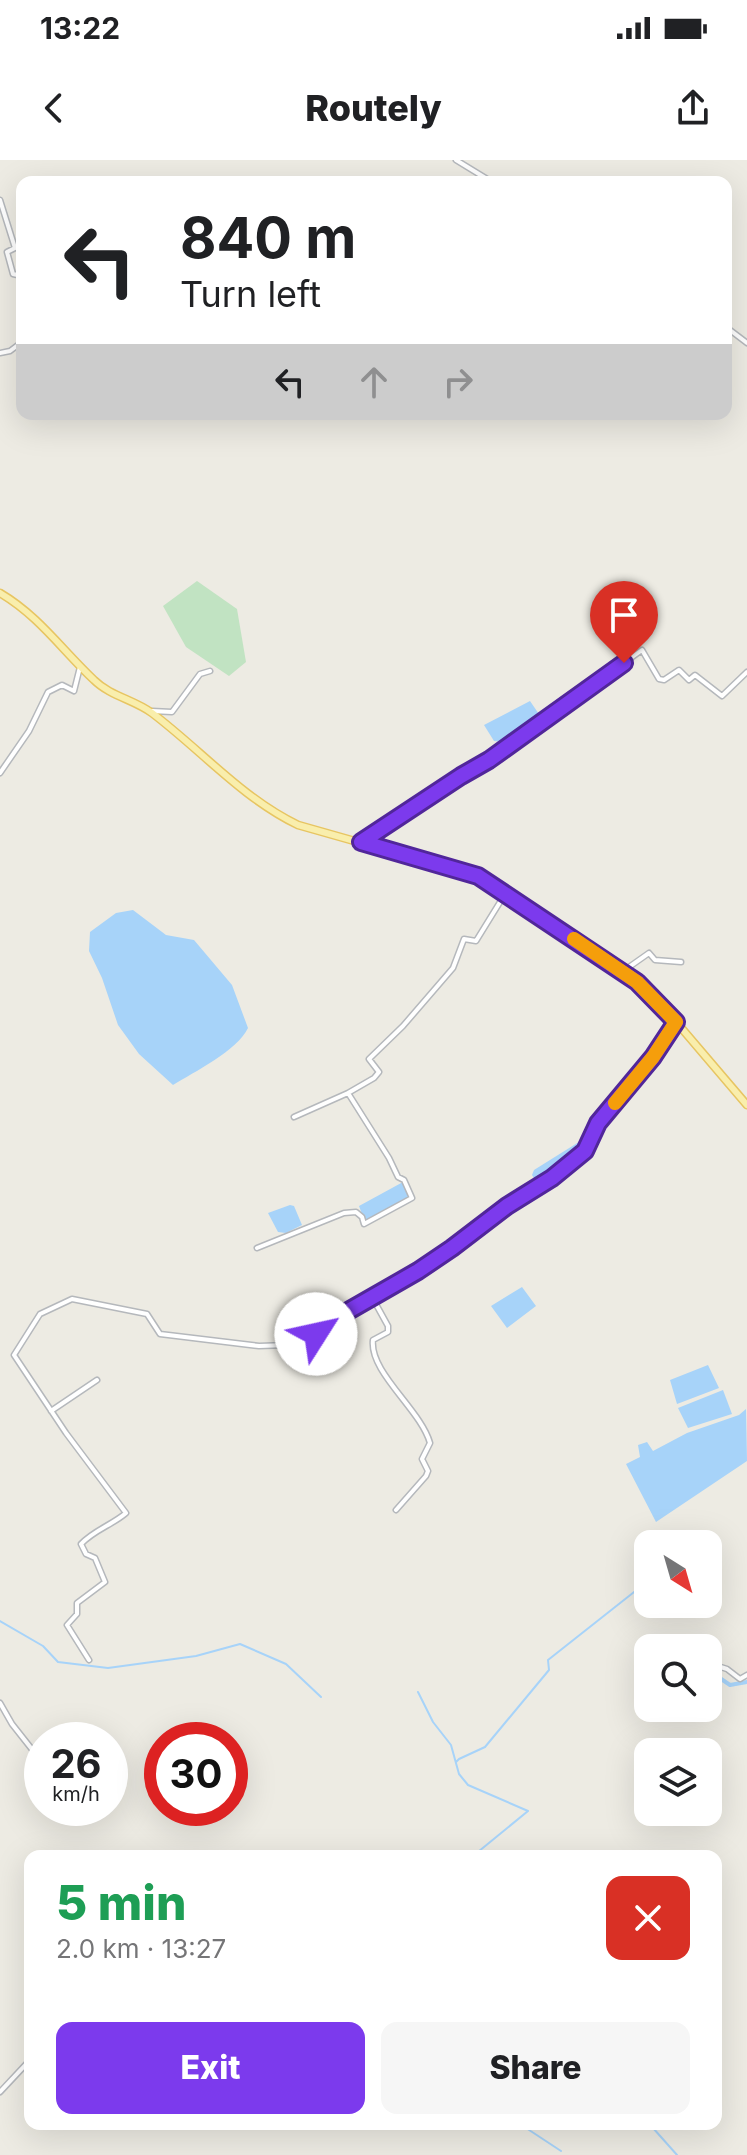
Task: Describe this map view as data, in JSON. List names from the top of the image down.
{
  "north": "bottom right",
  "page": {
    "status": "13:22",
    "header": "Routely",
    "turn": ["840 m", "Turn left"],
    "speed": "26 km/h",
    "limit": "30",
    "heading": ["5 min", "2.0 km · 13:27"],
    "buttons": ["Exit", "Share"]
  }
}
